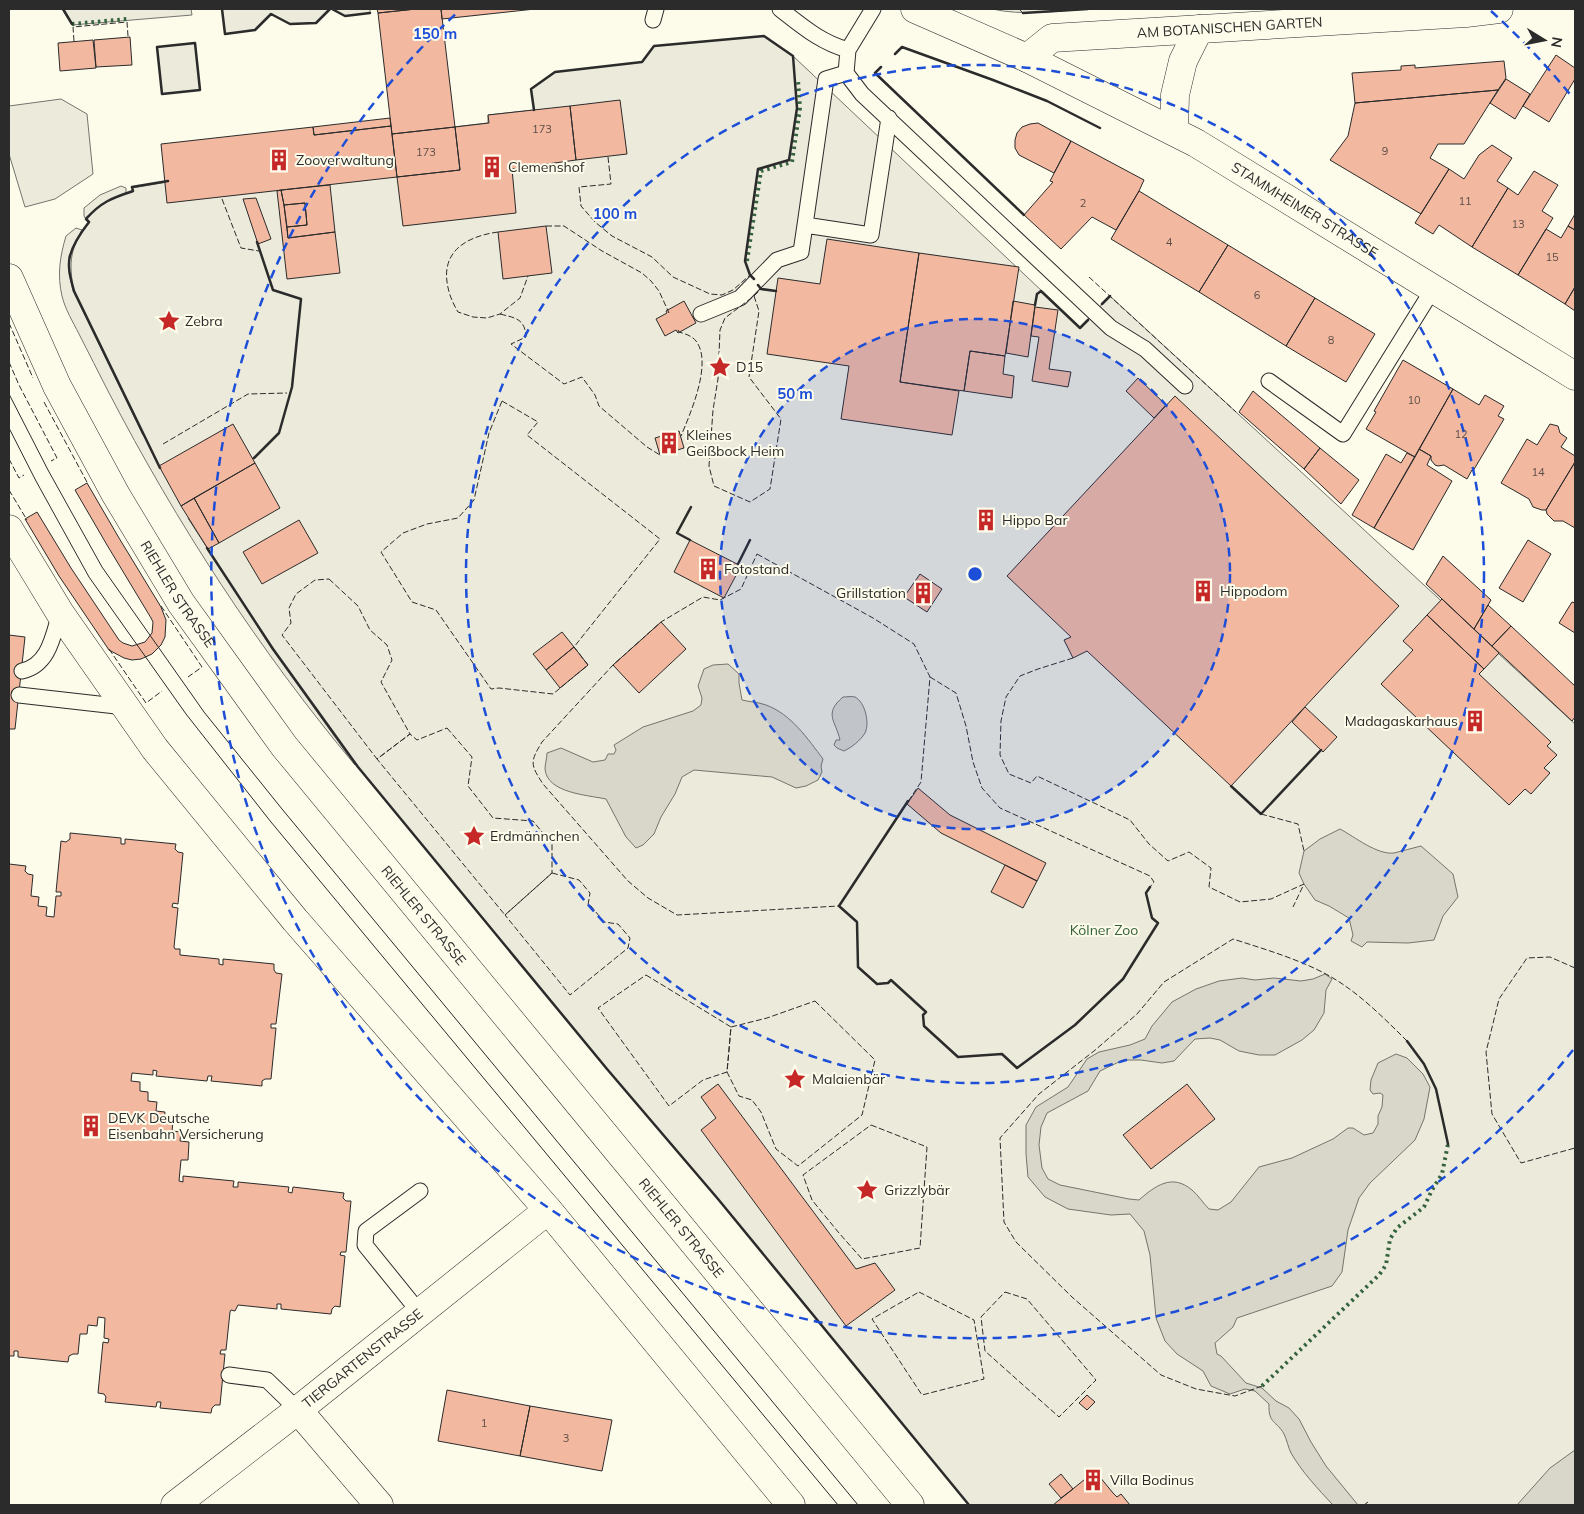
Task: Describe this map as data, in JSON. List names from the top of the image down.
{
  "streets": {
    "main road": [
      "AM BOTANISCHEN GARTEN",
      "STAMMHEIMER STRASSE",
      "RIEHLER STRASSE",
      "TIERGARTENSTRASSE"
    ]
  },
  "crossings": [
    ["AM BOTANISCHEN GARTEN", "STAMMHEIMER STRASSE"]
  ],
  "parks": ["Kölner Zoo"],
  "places": {
    "building": [
      "Zooverwaltung",
      "Clemenshof",
      "Kleines Geißbock Heim",
      "Hippo Bar",
      "Fotostand",
      "Hippodom",
      "Grillstation",
      "Madagaskarhaus",
      "DEVK Deutsche Eisenbahn Versicherung",
      "Villa Bodinus"
    ],
    "place": [
      "Zebra",
      "D15",
      "Erdmännchen",
      "Malaienbär",
      "Grizzlybär"
    ]
  },
  "house_numbers": [
    "173",
    "9",
    "173",
    "11",
    "2",
    "13",
    "4",
    "15",
    "6",
    "8",
    "10",
    "12",
    "14",
    "1",
    "3"
  ],
  "north": "right",
  "rings": ["150 m", "100 m", "50 m"]
}
